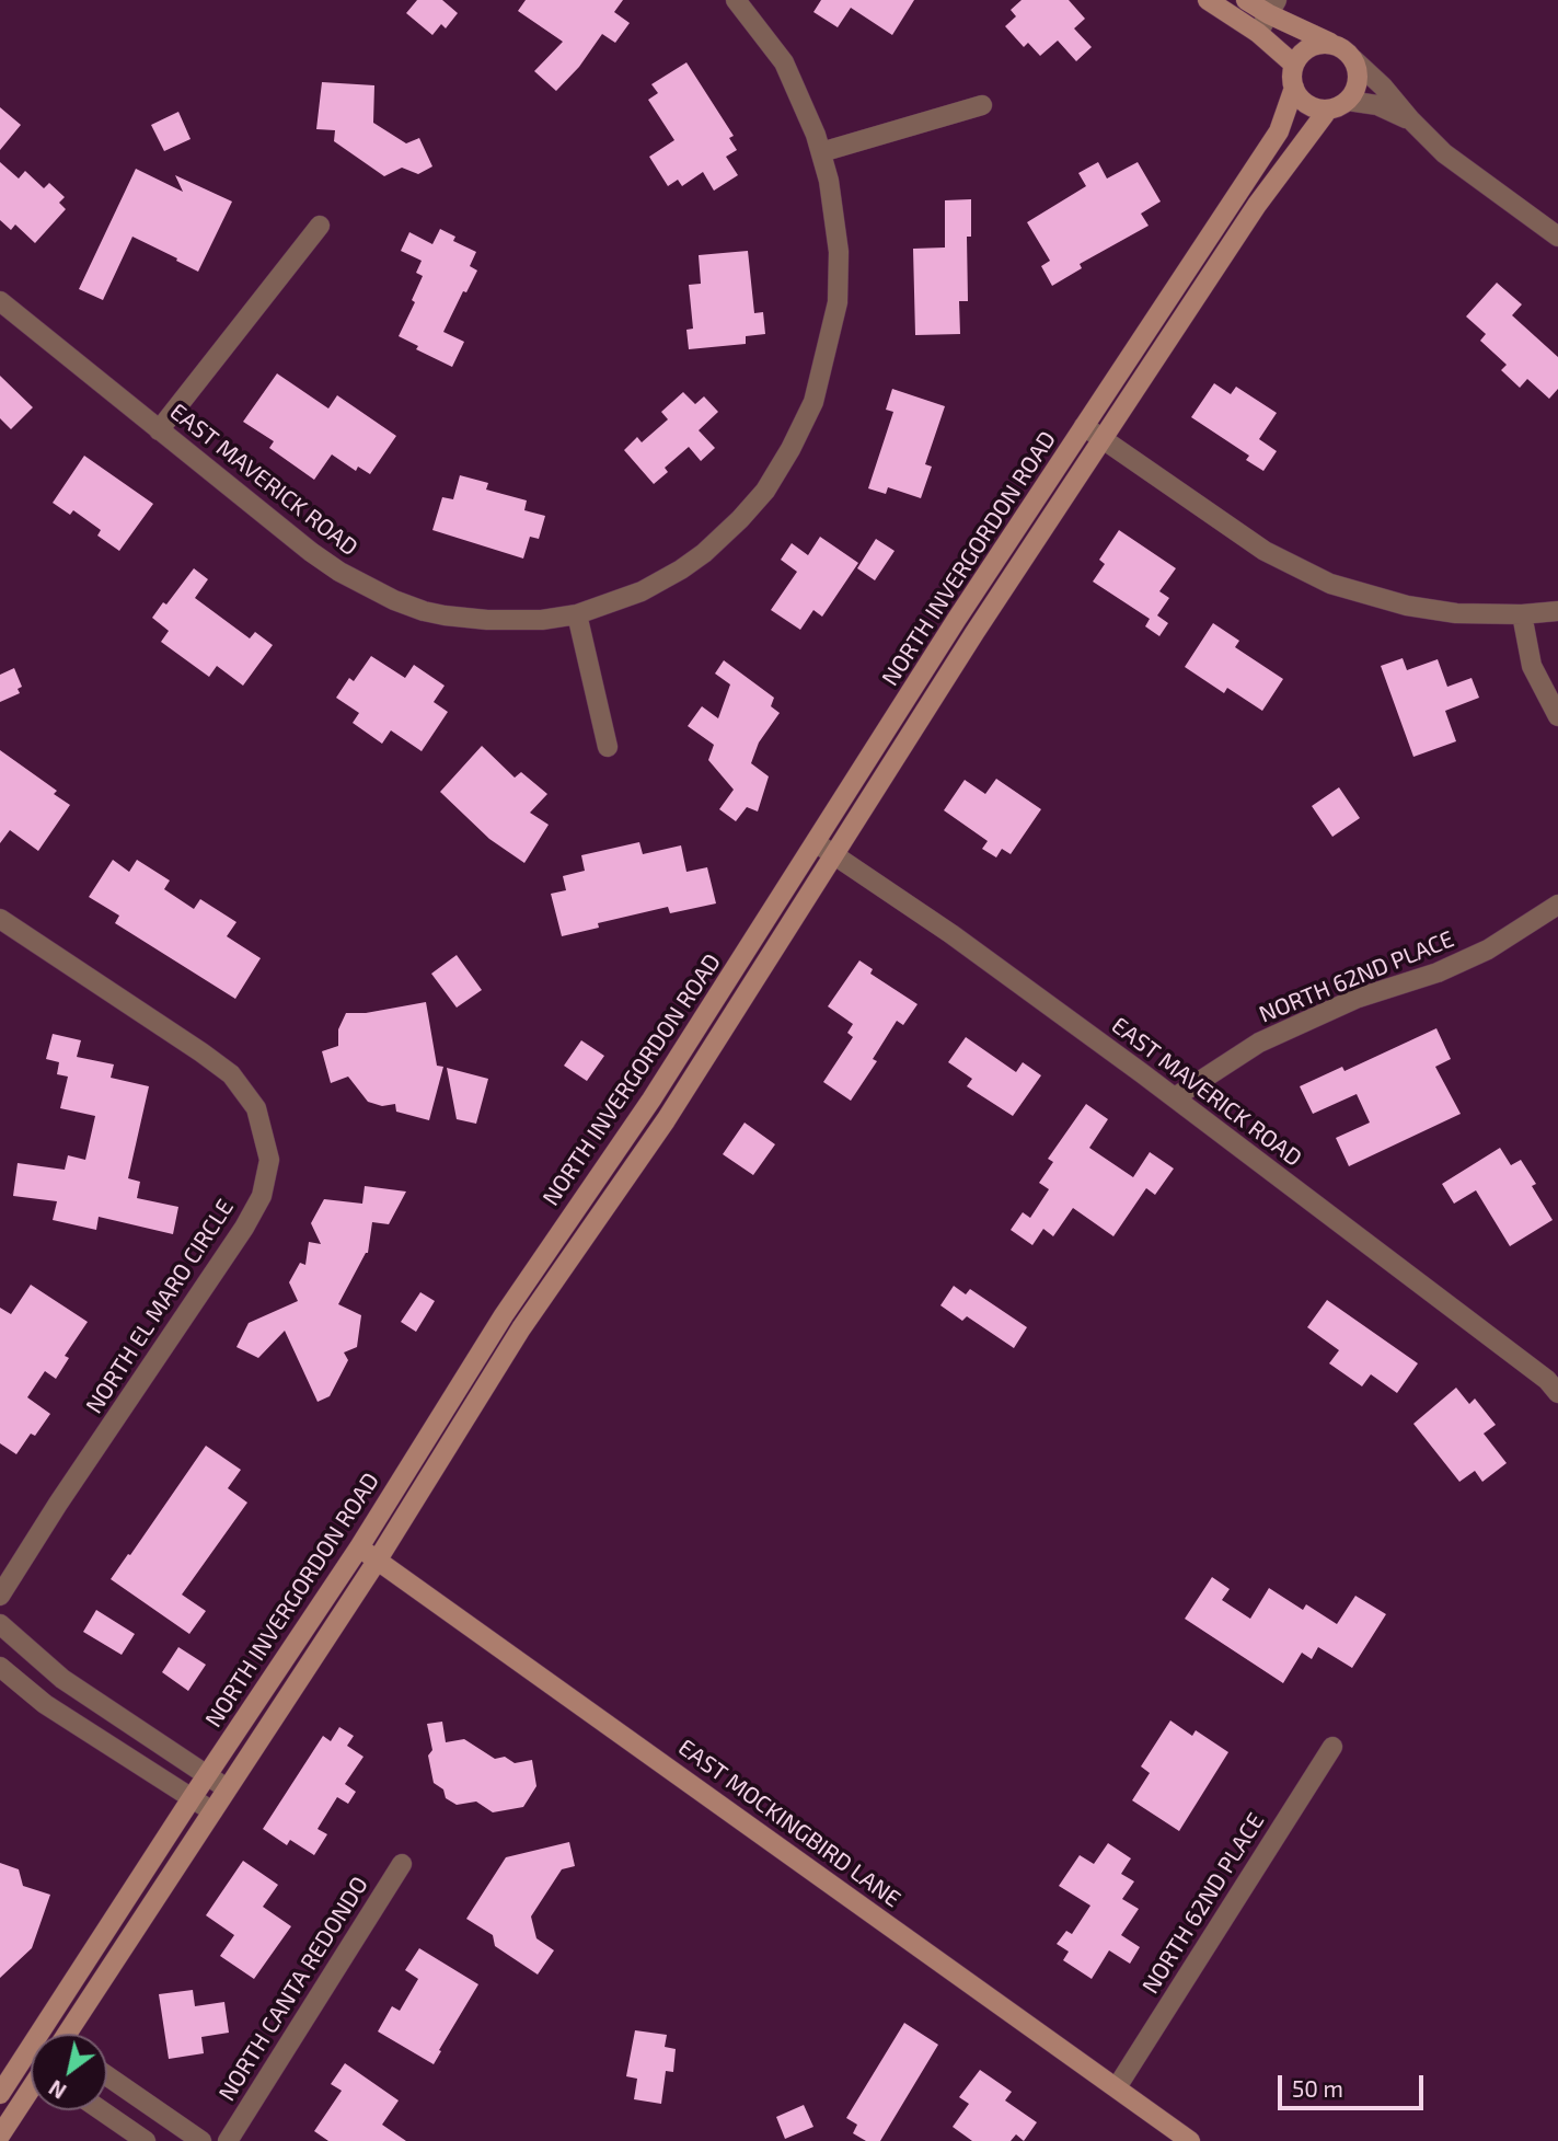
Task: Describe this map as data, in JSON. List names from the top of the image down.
{
  "streets": {
    "street": [
      "EAST MAVERICK ROAD",
      "NORTH INVERGORDON ROAD",
      "NORTH 62ND PLACE",
      "NORTH EL MARO CIRCLE",
      "EAST MOCKINGBIRD LANE",
      "NORTH CANTA REDONDO"
    ]
  },
  "crossings": [
    ["EAST MAVERICK ROAD", "NORTH INVERGORDON ROAD"],
    ["EAST MAVERICK ROAD", "NORTH 62ND PLACE"],
    ["NORTH INVERGORDON ROAD", "EAST MOCKINGBIRD LANE"],
    ["NORTH 62ND PLACE", "EAST MOCKINGBIRD LANE"]
  ],
  "scale_bar": "50 m",
  "north": "bottom left"
}
